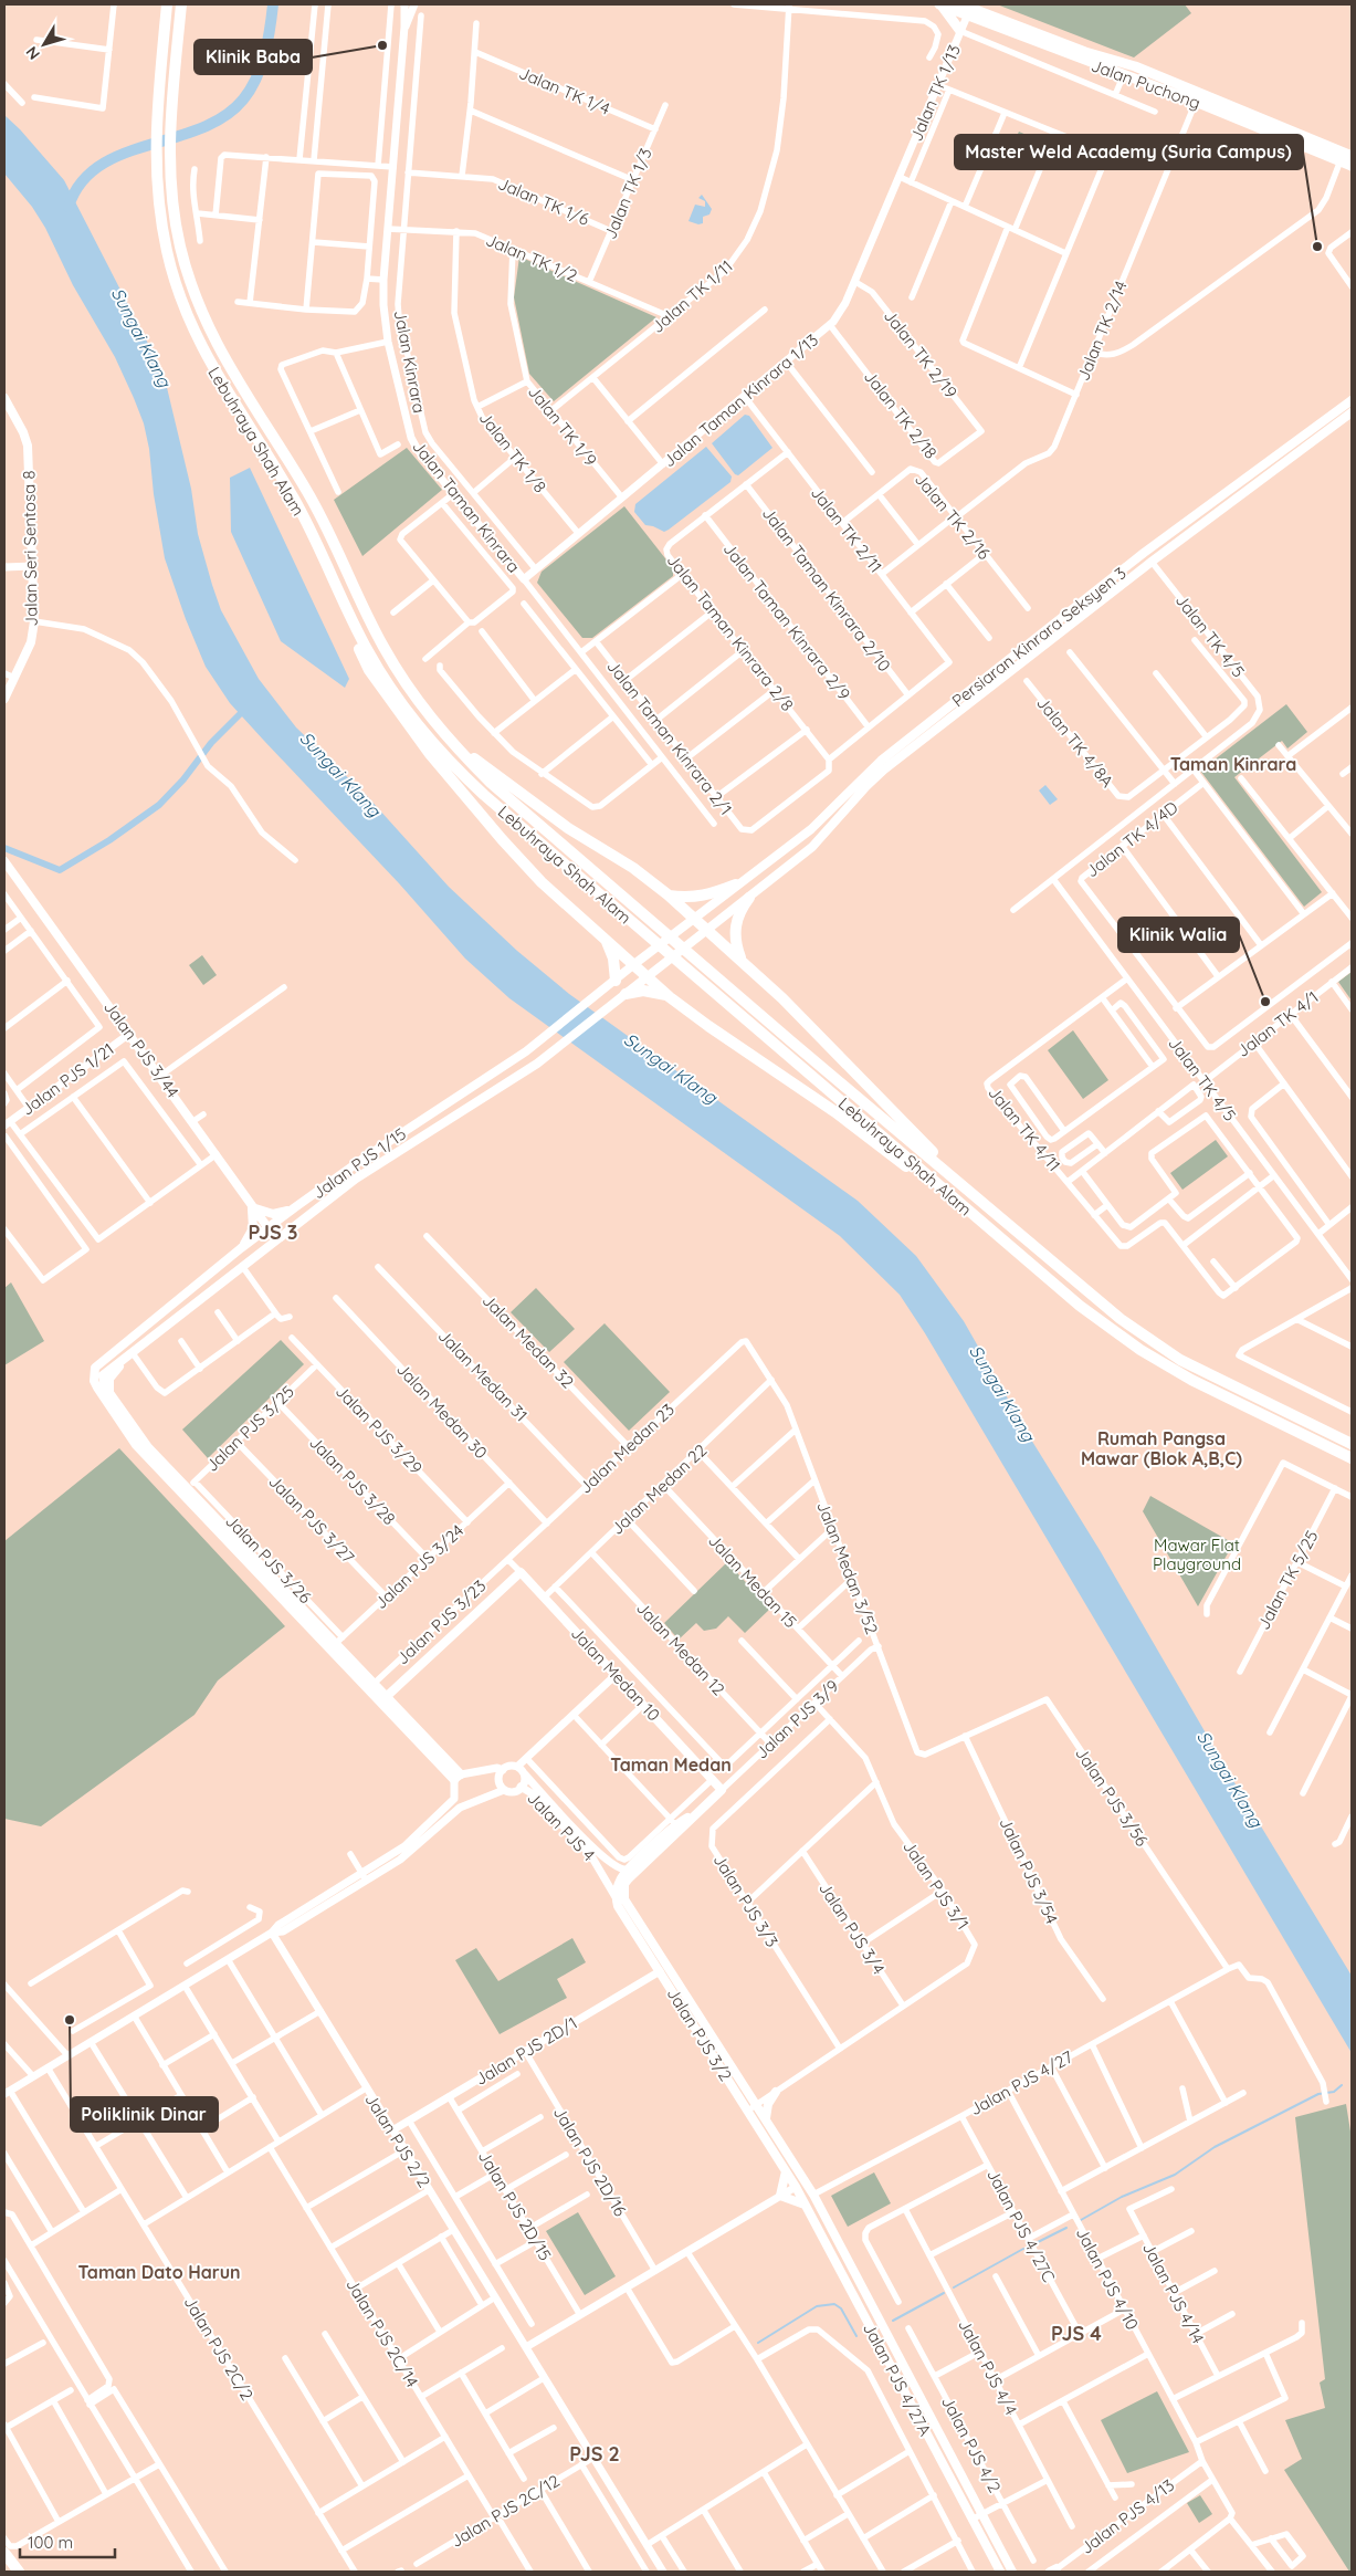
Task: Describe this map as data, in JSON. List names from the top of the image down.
{
  "streets": {
    "highway": ["Lebuhraya Shah Alam"],
    "main road": [
      "Jalan Puchong",
      "Jalan Seri Sentosa 8",
      "Persiaran Kinrara Seksyen 3",
      "Jalan PJS 3/44",
      "Jalan PJS 1/15",
      "Jalan Medan 10",
      "Jalan PJS 3/9",
      "Jalan PJS 3/2",
      "Jalan PJS 4/27A"
    ],
    "street": [
      "Jalan TK 1/4",
      "Jalan TK 1/13",
      "Jalan TK 1/3",
      "Jalan TK 1/6",
      "Jalan TK 1/2",
      "Jalan TK 1/11",
      "Jalan TK 2/14",
      "Jalan TK 2/19",
      "Jalan Kinrara",
      "Jalan Taman Kinrara 1/13",
      "Jalan TK 2/18",
      "Jalan TK 1/9",
      "Jalan TK 1/8",
      "Jalan Taman Kinrara",
      "Jalan TK 2/16",
      "Jalan TK 2/11",
      "Jalan Taman Kinrara 2/10",
      "Jalan Taman Kinrara 2/9",
      "Jalan Taman Kinrara 2/8",
      "Jalan TK 4/5",
      "Jalan Taman Kinrara 2/1",
      "Jalan TK 4/8A",
      "Jalan TK 4/4D",
      "Jalan TK 4/1",
      "Jalan PJS 1/21",
      "Jalan TK 4/11",
      "Jalan Medan 32",
      "Jalan Medan 31",
      "Jalan Medan 30",
      "Jalan PJS 3/25",
      "Jalan PJS 3/29",
      "Jalan Medan 23",
      "Jalan PJS 3/28",
      "Jalan Medan 22",
      "Jalan PJS 3/27",
      "Jalan PJS 3/26",
      "Jalan PJS 3/24",
      "Jalan Medan 3/52",
      "Jalan TK 5/25",
      "Jalan Medan 15",
      "Jalan PJS 3/23",
      "Jalan Medan 12",
      "Jalan PJS 3/56",
      "Jalan PJS 4",
      "Jalan PJS 3/54",
      "Jalan PJS 3/1",
      "Jalan PJS 3/3",
      "Jalan PJS 3/4",
      "Jalan PJS 2D/1",
      "Jalan PJS 4/27",
      "Jalan PJS 2/2",
      "Jalan PJS 2D/16",
      "Jalan PJS 2D/15",
      "Jalan PJS 4/27C",
      "Jalan PJS 4/10",
      "Jalan PJS 4/14",
      "Jalan PJS 2C/14",
      "Jalan PJS 2C/2",
      "Jalan PJS 4/4",
      "Jalan PJS 4/2",
      "Jalan PJS 2C/12",
      "Jalan PJS 4/13"
    ]
  },
  "crossings": [
    ["Jalan Puchong", "Jalan TK 1/13"],
    ["Jalan Puchong", "Jalan TK 2/14"],
    ["Jalan TK 1/4", "Jalan TK 1/3"],
    ["Jalan TK 1/13", "Jalan Taman Kinrara 1/13"],
    ["Jalan TK 1/3", "Jalan TK 1/6"],
    ["Jalan TK 1/3", "Jalan TK 1/2"],
    ["Jalan TK 1/6", "Jalan Kinrara"],
    ["Jalan TK 1/2", "Jalan TK 1/11"],
    ["Jalan TK 1/2", "Jalan Kinrara"],
    ["Jalan TK 1/2", "Jalan TK 1/9"],
    ["Jalan TK 1/2", "Jalan TK 1/8"],
    ["Jalan TK 1/2", "Jalan Taman Kinrara"],
    ["Jalan TK 1/11", "Jalan TK 1/9"],
    ["Jalan TK 2/14", "Jalan TK 2/16"],
    ["Jalan TK 2/14", "Jalan TK 2/11"],
    ["Jalan TK 2/19", "Jalan Taman Kinrara 1/13"],
    ["Jalan TK 2/19", "Jalan TK 2/18"],
    ["Jalan Kinrara", "Jalan Taman Kinrara 1/13"],
    ["Jalan Taman Kinrara 1/13", "Jalan TK 2/18"],
    ["Jalan Taman Kinrara 1/13", "Jalan TK 1/9"],
    ["Jalan Taman Kinrara 1/13", "Jalan TK 1/8"],
    ["Jalan Taman Kinrara 1/13", "Jalan Taman Kinrara"],
    ["Jalan Taman Kinrara 1/13", "Jalan TK 2/11"],
    ["Jalan TK 2/16", "Jalan TK 2/11"],
    ["Jalan TK 2/11", "Jalan Taman Kinrara 2/10"],
    ["Jalan TK 2/11", "Jalan Taman Kinrara 2/8"],
    ["Jalan Taman Kinrara 2/10", "Jalan Taman Kinrara 2/8"],
    ["Jalan Taman Kinrara 2/9", "Jalan Taman Kinrara 2/8"],
    ["Jalan Taman Kinrara 2/8", "Jalan Taman Kinrara 2/1"],
    ["Jalan TK 4/5", "Persiaran Kinrara Seksyen 3"],
    ["Jalan TK 4/5", "Jalan TK 4/1"],
    ["Jalan TK 4/5", "Jalan TK 4/11"],
    ["Persiaran Kinrara Seksyen 3", "Jalan PJS 1/15"],
    ["Jalan PJS 3/44", "Jalan PJS 1/21"],
    ["Jalan PJS 3/44", "Jalan PJS 1/15"],
    ["Jalan Medan 32", "Jalan Medan 23"],
    ["Jalan Medan 31", "Jalan Medan 23"],
    ["Jalan Medan 30", "Jalan Medan 23"],
    ["Jalan Medan 30", "Jalan PJS 3/24"],
    ["Jalan PJS 3/25", "Jalan PJS 3/29"],
    ["Jalan PJS 3/25", "Jalan PJS 3/28"],
    ["Jalan PJS 3/25", "Jalan PJS 3/27"],
    ["Jalan PJS 3/25", "Jalan PJS 3/26"],
    ["Jalan PJS 3/29", "Jalan PJS 3/24"],
    ["Jalan Medan 23", "Jalan Medan 3/52"],
    ["Jalan Medan 23", "Jalan PJS 3/23"],
    ["Jalan Medan 23", "Jalan Medan 10"],
    ["Jalan PJS 3/28", "Jalan PJS 3/24"],
    ["Jalan Medan 22", "Jalan Medan 3/52"],
    ["Jalan Medan 22", "Jalan Medan 15"],
    ["Jalan Medan 22", "Jalan Medan 12"],
    ["Jalan Medan 22", "Jalan Medan 10"],
    ["Jalan PJS 3/27", "Jalan PJS 3/24"],
    ["Jalan PJS 3/26", "Jalan PJS 3/24"],
    ["Jalan Medan 3/52", "Jalan PJS 3/9"],
    ["Jalan Medan 3/52", "Jalan PJS 3/56"],
    ["Jalan Medan 3/52", "Jalan PJS 3/54"],
    ["Jalan Medan 15", "Jalan PJS 3/9"],
    ["Jalan PJS 3/23", "Jalan Medan 10"],
    ["Jalan Medan 12", "Jalan PJS 3/9"],
    ["Jalan Medan 10", "Jalan PJS 3/9"],
    ["Jalan PJS 3/9", "Jalan PJS 4"],
    ["Jalan PJS 3/9", "Jalan PJS 3/1"],
    ["Jalan PJS 3/9", "Jalan PJS 3/2"],
    ["Jalan PJS 3/56", "Jalan PJS 3/54"],
    ["Jalan PJS 3/56", "Jalan PJS 4/27"],
    ["Jalan PJS 4", "Jalan PJS 3/2"],
    ["Jalan PJS 3/1", "Jalan PJS 3/3"],
    ["Jalan PJS 3/1", "Jalan PJS 3/4"],
    ["Jalan PJS 3/1", "Jalan PJS 3/2"],
    ["Jalan PJS 3/2", "Jalan PJS 2D/1"],
    ["Jalan PJS 3/2", "Jalan PJS 4/27"],
    ["Jalan PJS 3/2", "Jalan PJS 4/27A"],
    ["Jalan PJS 2D/1", "Jalan PJS 2/2"],
    ["Jalan PJS 2D/1", "Jalan PJS 2D/16"],
    ["Jalan PJS 2D/1", "Jalan PJS 2D/15"],
    ["Jalan PJS 4/27", "Jalan PJS 4/27C"],
    ["Jalan PJS 4/27", "Jalan PJS 4/10"],
    ["Jalan PJS 4/27", "Jalan PJS 4/27A"],
    ["Jalan PJS 2/2", "Jalan PJS 2C/12"],
    ["Jalan PJS 4/10", "Jalan PJS 4/13"],
    ["Jalan PJS 2C/14", "Jalan PJS 2C/12"]
  ],
  "districts": [
    "Taman Kinrara",
    "PJS 3",
    "Rumah Pangsa Mawar (Blok A,B,C)",
    "Taman Medan",
    "Taman Dato Harun",
    "PJS 4",
    "PJS 2"
  ],
  "water": ["Sungai Klang"],
  "parks": ["Mawar Flat Playground"],
  "places": [
    "Klinik Baba",
    "Master Weld Academy (Suria Campus)",
    "Klinik Walia",
    "Poliklinik Dinar"
  ],
  "scale_bar": "100 m",
  "north": "bottom left"
}
